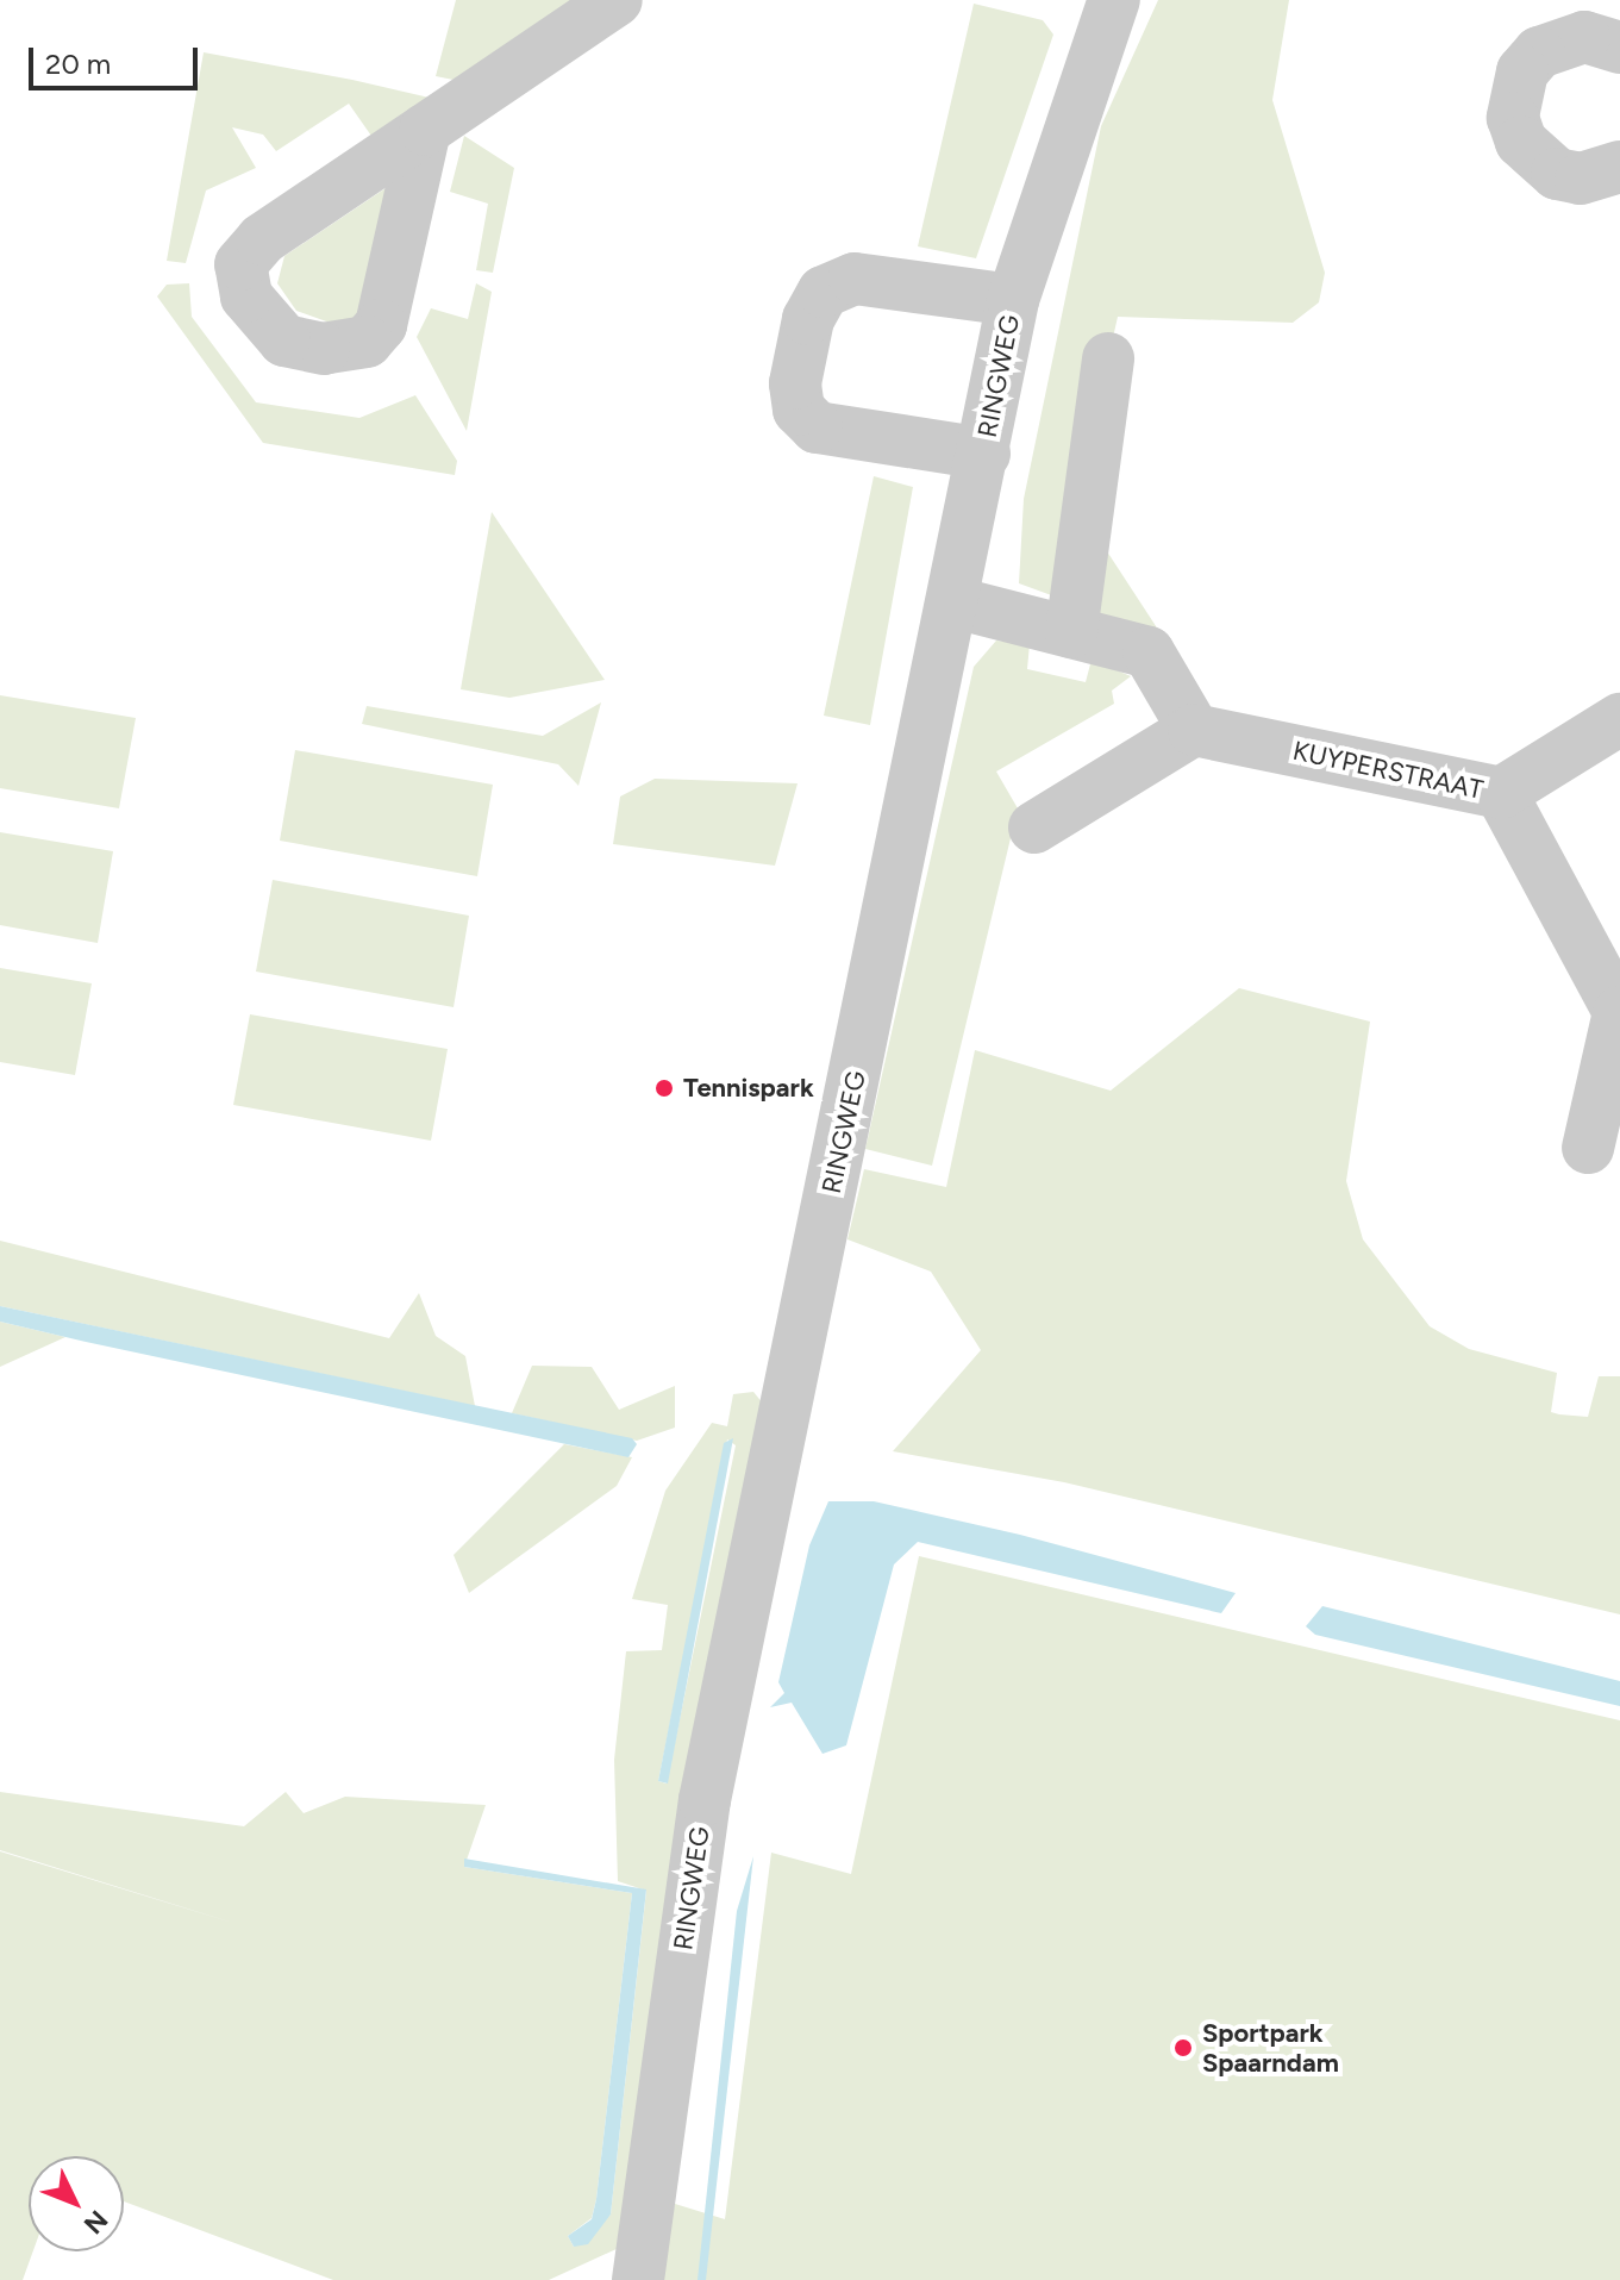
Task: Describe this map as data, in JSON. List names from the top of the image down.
{
  "streets": {
    "street": ["RINGWEG", "KUYPERSTRAAT"]
  },
  "places": ["Tennispark", "Sportpark Spaarndam"],
  "scale_bar": "20 m",
  "north": "bottom right"
}
